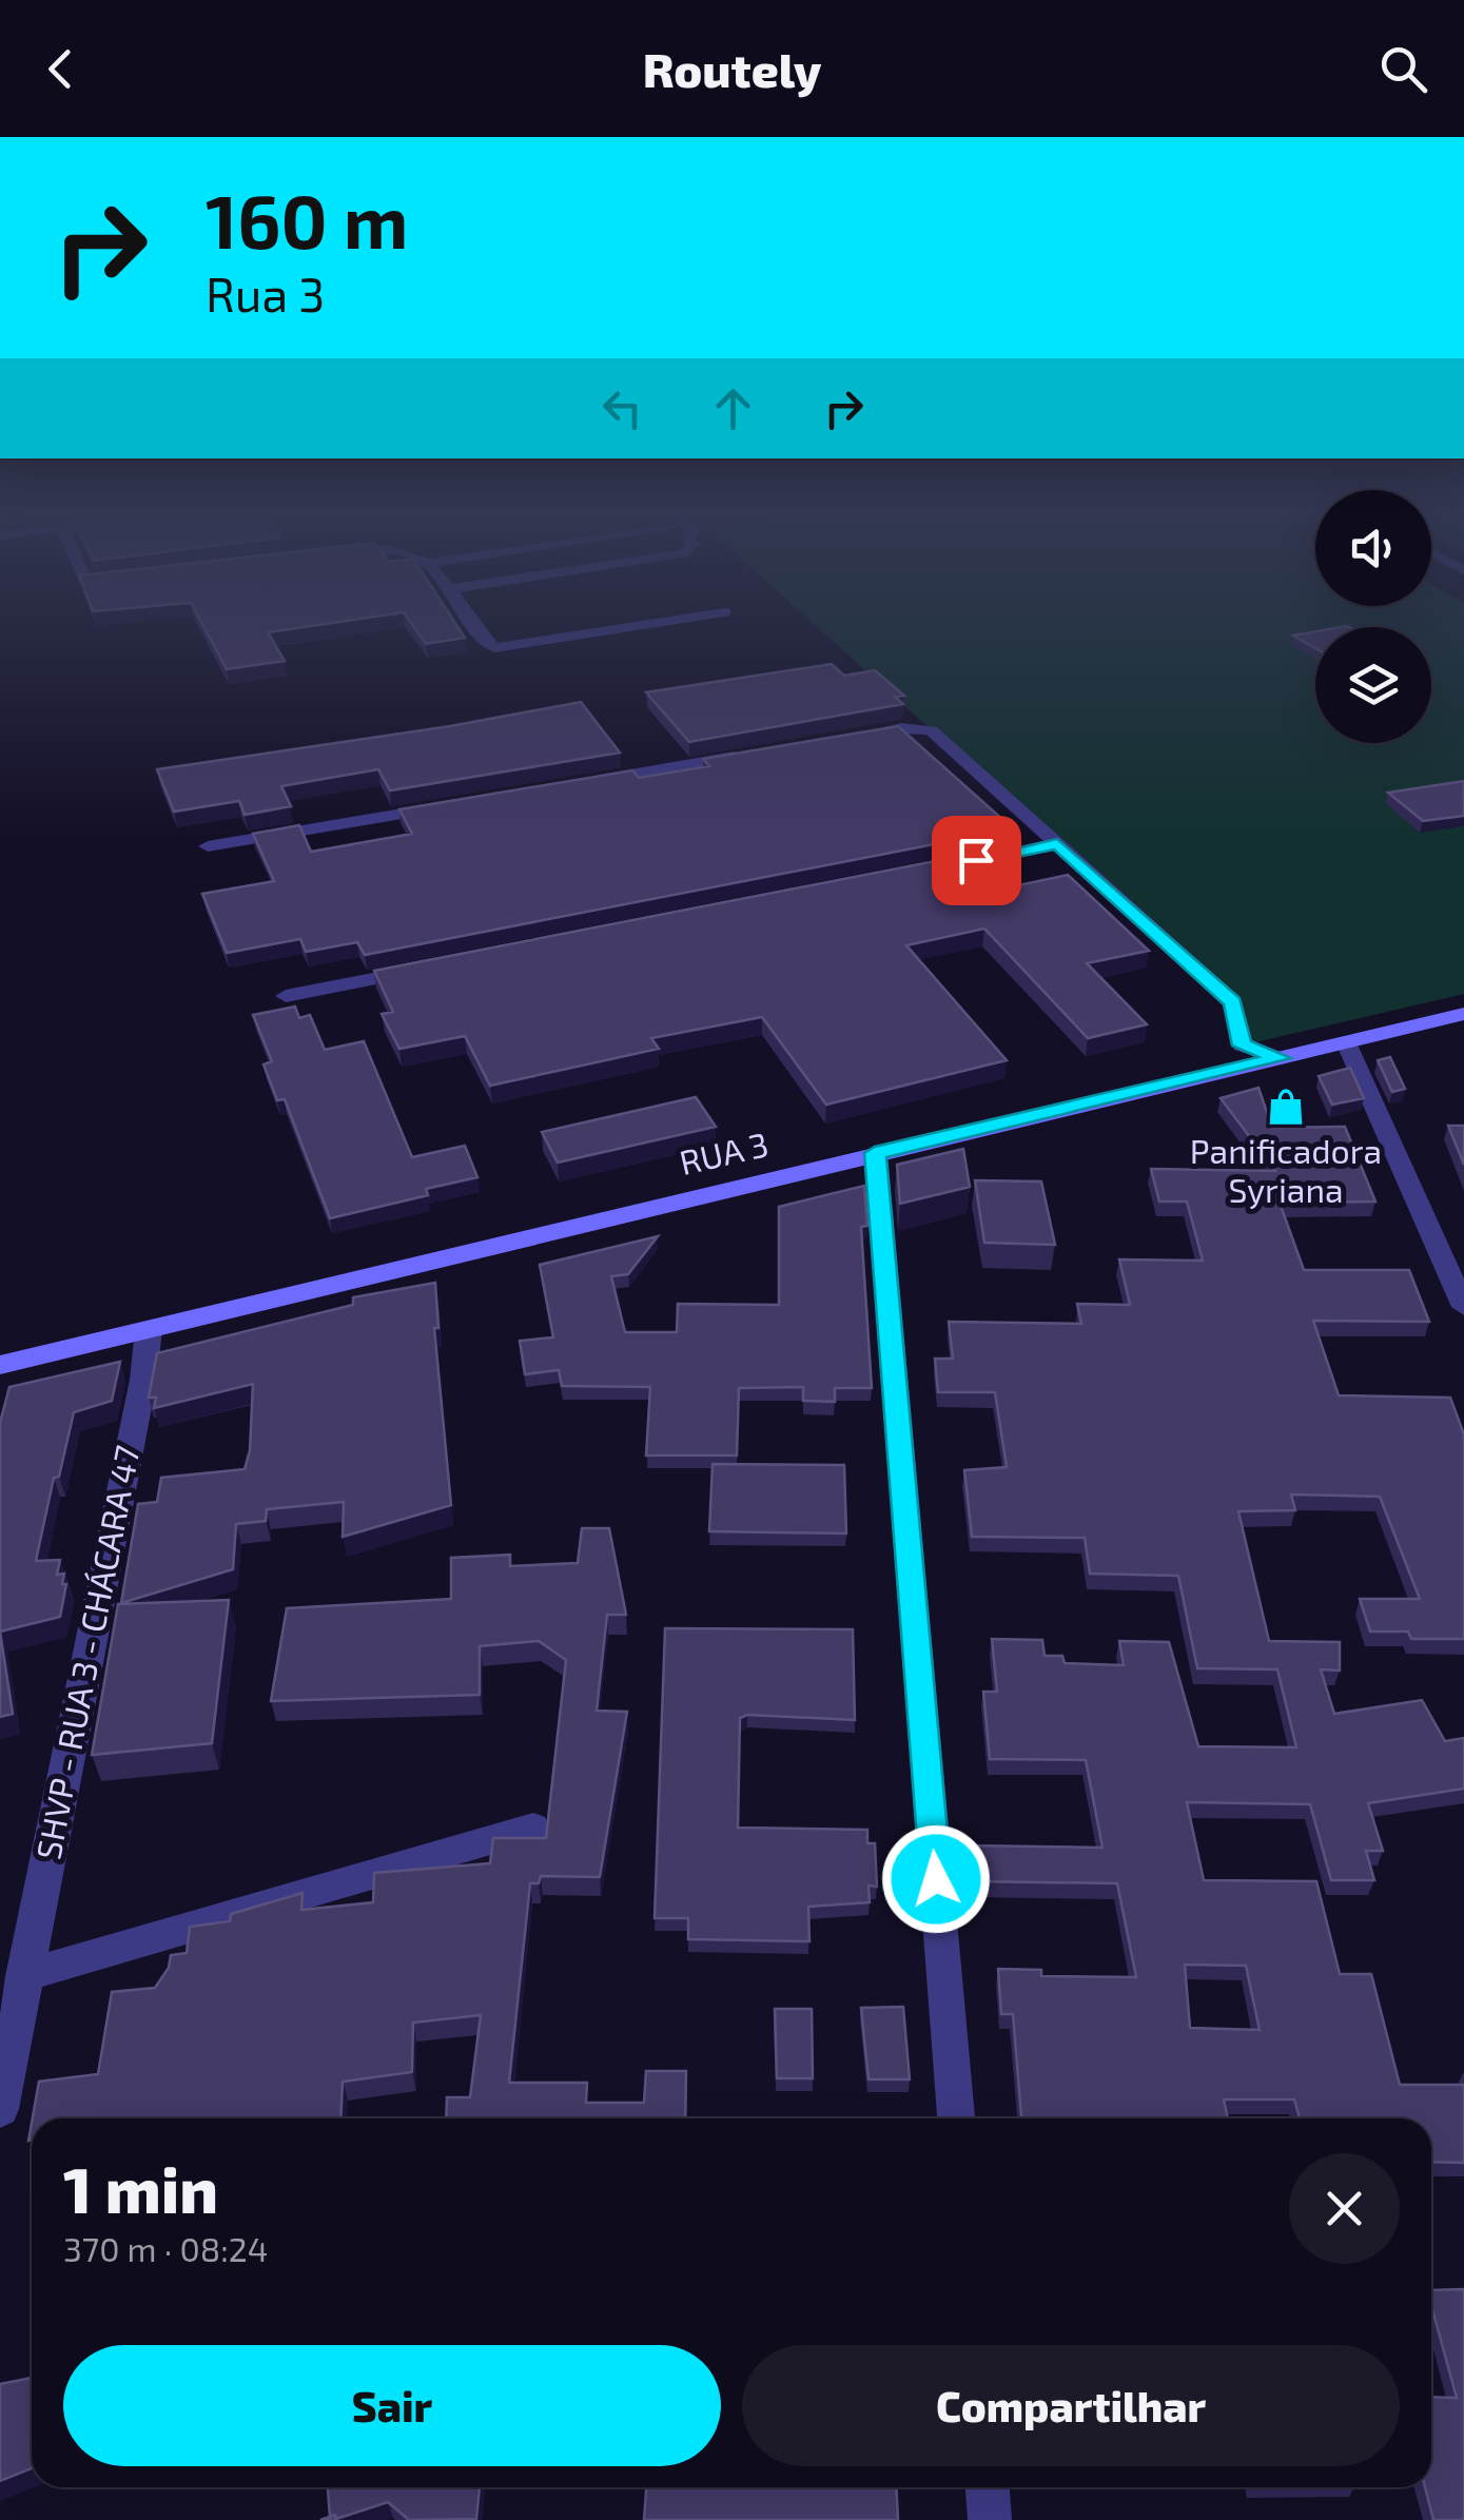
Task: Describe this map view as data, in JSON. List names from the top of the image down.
{
  "streets": {
    "main road": ["RUA 3"],
    "street": ["SHVP - RUA 3 - CHÁCARA 47"]
  },
  "crossings": [
    ["RUA 3", "SHVP - RUA 3 - CHÁCARA 47"]
  ],
  "places": {
    "shop": ["Panificadora Syriana"]
  },
  "page": {
    "header": "Routely",
    "turn": ["160 m", "Rua 3"],
    "heading": ["1 min", "370 m · 08:24"],
    "buttons": ["Sair", "Compartilhar"]
  }
}
